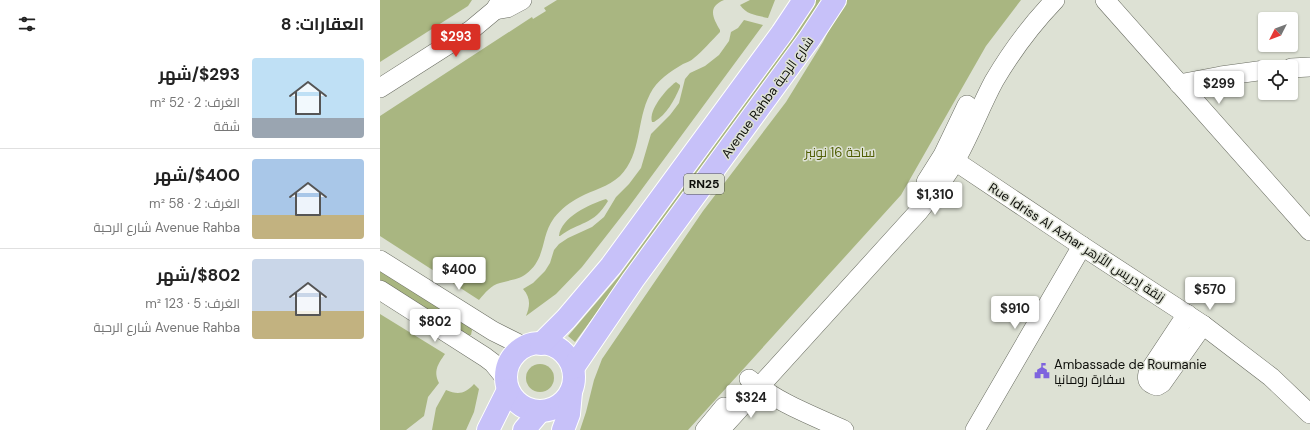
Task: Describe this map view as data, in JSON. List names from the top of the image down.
{
  "streets": {
    "highway": ["Avenue Rahba شارع الرحبة", "RN25"],
    "street": ["Rue Idriss Al Azhar زنقة إدريس الأزهر"]
  },
  "crossings": [
    ["Avenue Rahba شارع الرحبة", "RN25"]
  ],
  "parks": ["ساحة 16 نونبر"],
  "places": {
    "public building": ["Ambassade de Roumanie سفارة رومانيا"]
  },
  "north": "bottom left",
  "page": {
    "heading": "العقارات: 8",
    "price": [
      "$293",
      "$299",
      "$1,310",
      "$400",
      "$570",
      "$910",
      "$802",
      "$324"
    ],
    "list": [
      {
        "name": "$293/شهر",
        "note": "الغرف: 2 · 52 m² · شقة"
      },
      {
        "name": "$400/شهر",
        "note": "الغرف: 2 · 58 m² · Avenue Rahba شارع الرحبة"
      },
      {
        "name": "$802/شهر",
        "note": "الغرف: 5 · 123 m² · Avenue Rahba شارع الرحبة"
      }
    ]
  }
}
